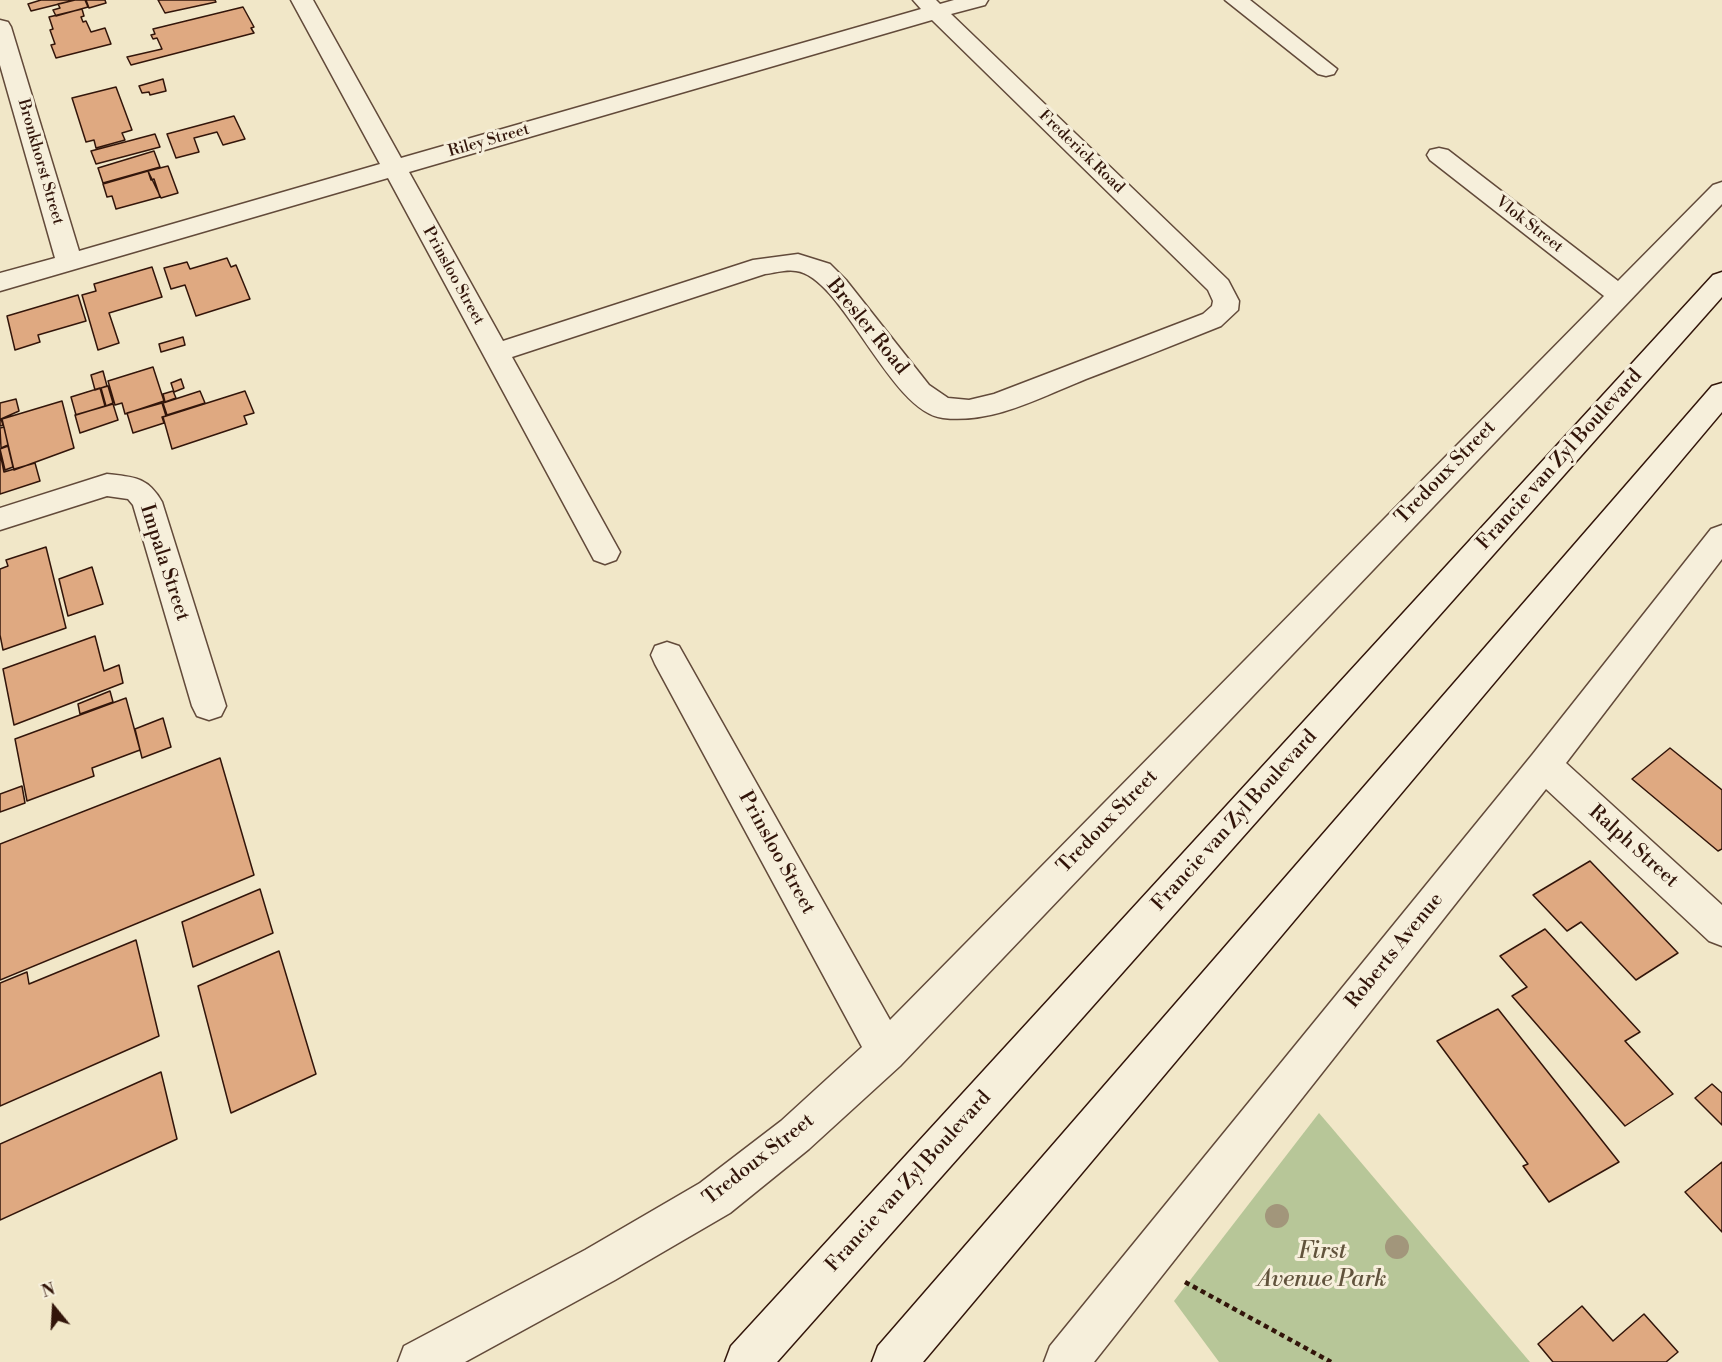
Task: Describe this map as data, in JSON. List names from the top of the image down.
{
  "streets": {
    "street": [
      "Riley Street",
      "Frederick Road",
      "Bronkhorst Street",
      "Vlok Street",
      "Prinsloo Street",
      "Bresler Road",
      "Francie van Zyl Boulevard",
      "Tredoux Street",
      "Impala Street",
      "Ralph Street",
      "Roberts Avenue"
    ]
  },
  "crossings": [
    ["Riley Street", "Frederick Road"],
    ["Riley Street", "Bronkhorst Street"],
    ["Riley Street", "Prinsloo Street"],
    ["Frederick Road", "Bresler Road"],
    ["Vlok Street", "Tredoux Street"],
    ["Prinsloo Street", "Bresler Road"],
    ["Prinsloo Street", "Tredoux Street"],
    ["Ralph Street", "Roberts Avenue"]
  ],
  "parks": ["First Avenue Park"],
  "north": "top"
}
